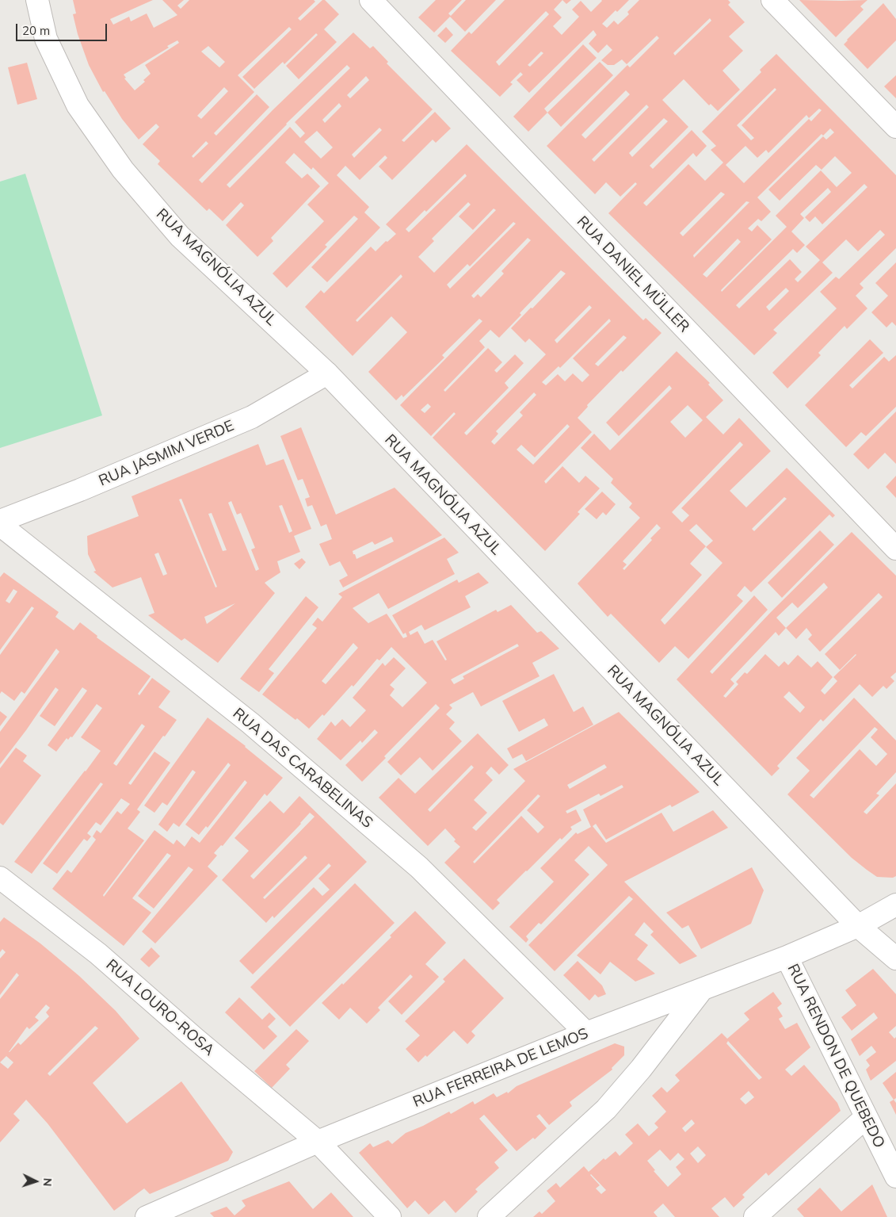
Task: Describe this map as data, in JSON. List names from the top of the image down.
{
  "streets": {
    "street": [
      "RUA MAGNÓLIA AZUL",
      "RUA DANIEL MÜLLER",
      "RUA JASMIM VERDE",
      "RUA DAS CARABELINAS",
      "RUA LOURO-ROSA",
      "RUA RENDON DE QUEBEDO",
      "RUA FERREIRA DE LEMOS"
    ]
  },
  "crossings": [
    ["RUA MAGNÓLIA AZUL", "RUA JASMIM VERDE"],
    ["RUA MAGNÓLIA AZUL", "RUA FERREIRA DE LEMOS"],
    ["RUA DAS CARABELINAS", "RUA FERREIRA DE LEMOS"],
    ["RUA LOURO-ROSA", "RUA FERREIRA DE LEMOS"],
    ["RUA RENDON DE QUEBEDO", "RUA FERREIRA DE LEMOS"]
  ],
  "scale_bar": "20 m",
  "north": "right"
}
